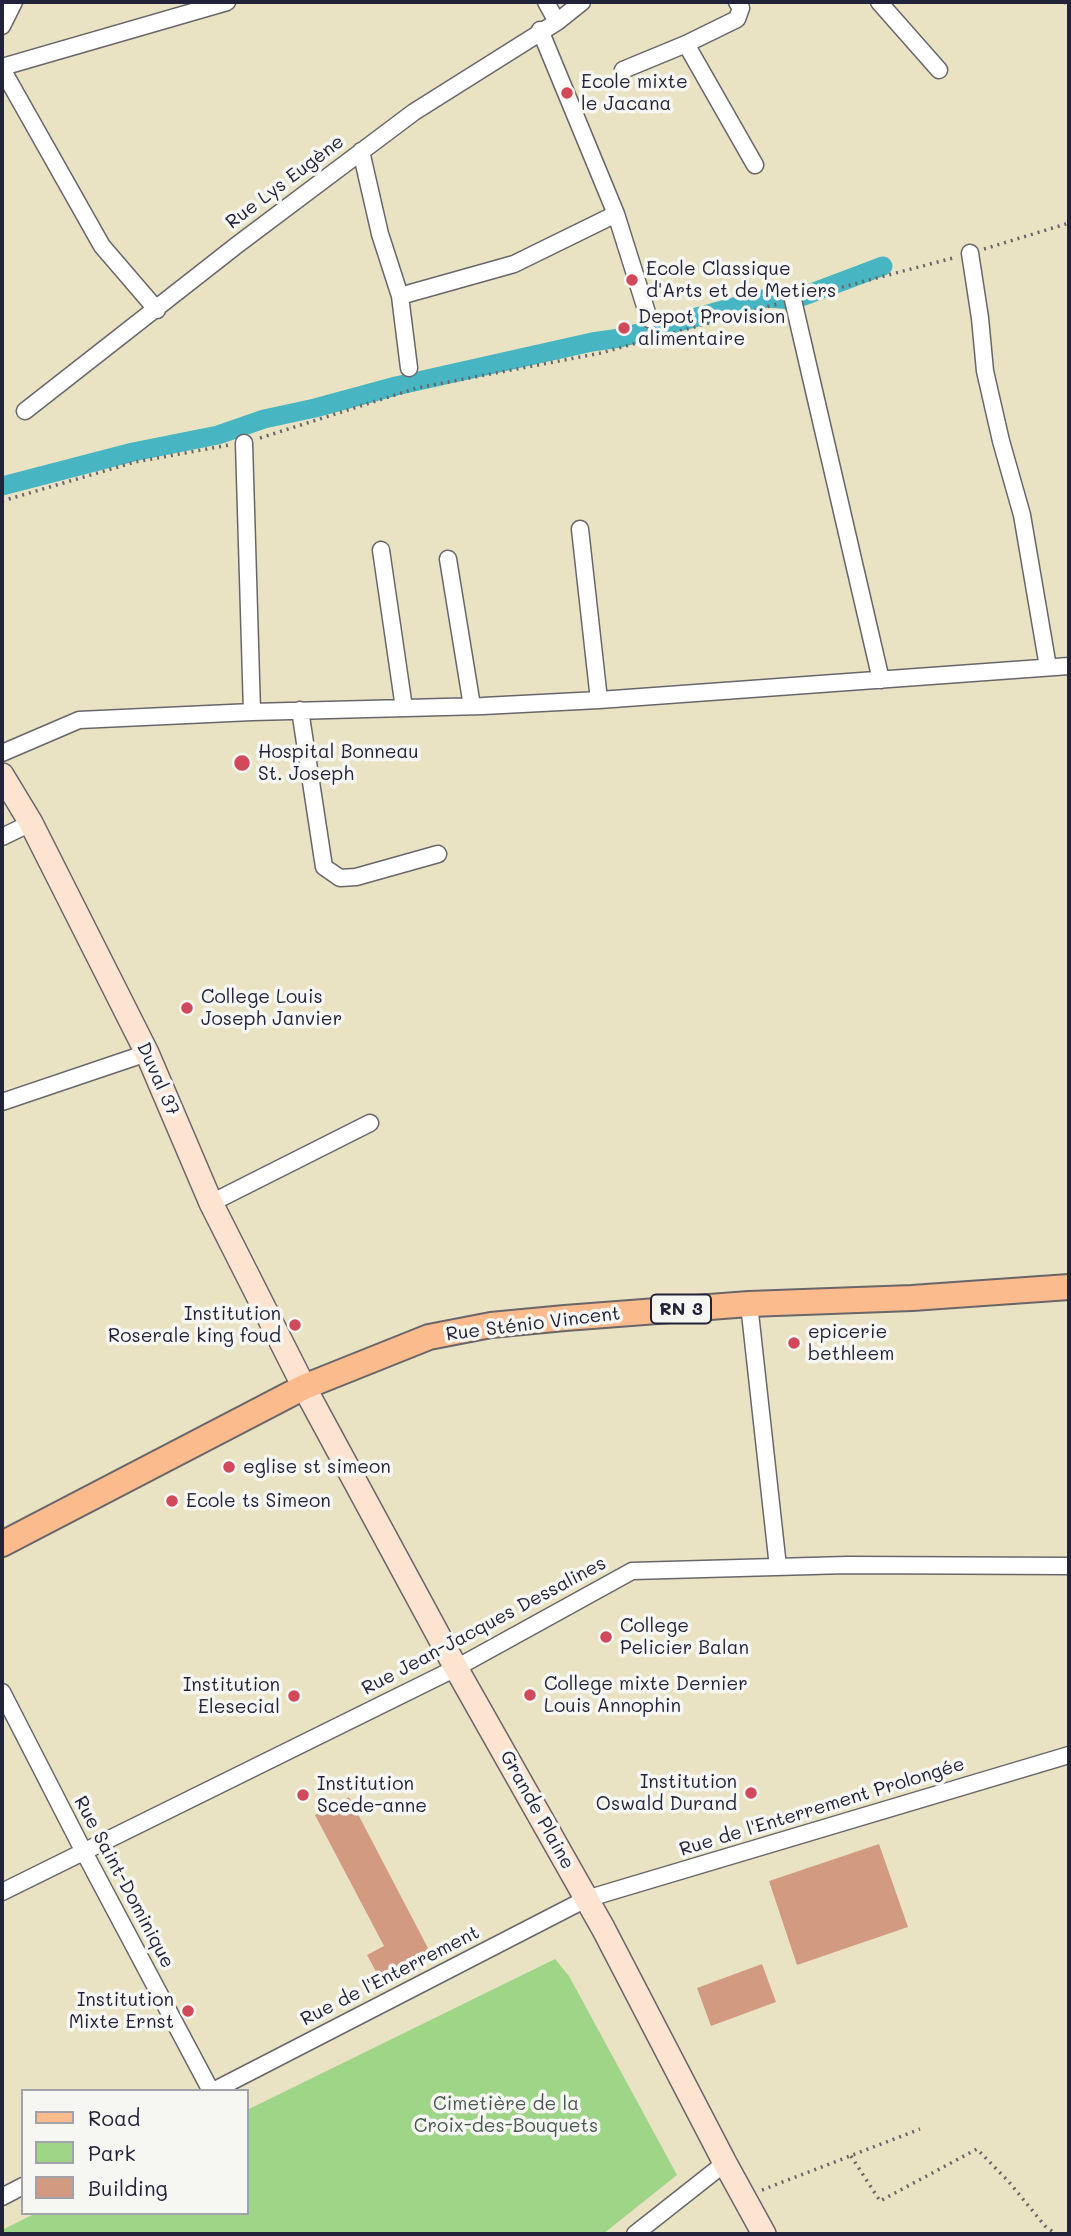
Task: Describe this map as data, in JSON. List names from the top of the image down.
{
  "streets": {
    "main road": ["RN 3", "Rue Sténio Vincent"],
    "street": [
      "Rue Lys Eugène",
      "Duval 37",
      "Rue Jean-Jacques Dessalines",
      "Rue de l'Enterrement Prolongée",
      "Grande Plaine",
      "Rue Saint-Dominique",
      "Rue de l'Enterrement"
    ]
  },
  "crossings": [
    ["Duval 37", "Rue Sténio Vincent"],
    ["Duval 37", "Grande Plaine"],
    ["Rue Sténio Vincent", "Grande Plaine"],
    ["Rue Jean-Jacques Dessalines", "Grande Plaine"],
    ["Rue Jean-Jacques Dessalines", "Rue Saint-Dominique"],
    ["Rue de l'Enterrement Prolongée", "Grande Plaine"],
    ["Rue de l'Enterrement Prolongée", "Rue de l'Enterrement"],
    ["Grande Plaine", "Rue de l'Enterrement"]
  ],
  "parks": ["Cimetière de la Croix-des-Bouquets"],
  "places": [
    "Ecole mixte le Jacana",
    "Ecole Classique d'Arts et de Metiers",
    "Depot Provision alimentaire",
    "Hospital Bonneau St. Joseph",
    "College Louis Joseph Janvier",
    "Institution Roserale king foud",
    "epicerie bethleem",
    "eglise st simeon",
    "Ecole ts Simeon",
    "College Pelicier Balan",
    "College mixte Dernier Louis Annophin",
    "Institution Elesecial",
    "Institution Oswald Durand",
    "Institution Scede-anne",
    "Institution Mixte Ernst"
  ],
  "legend": ["Road", "Park", "Building"]
}
